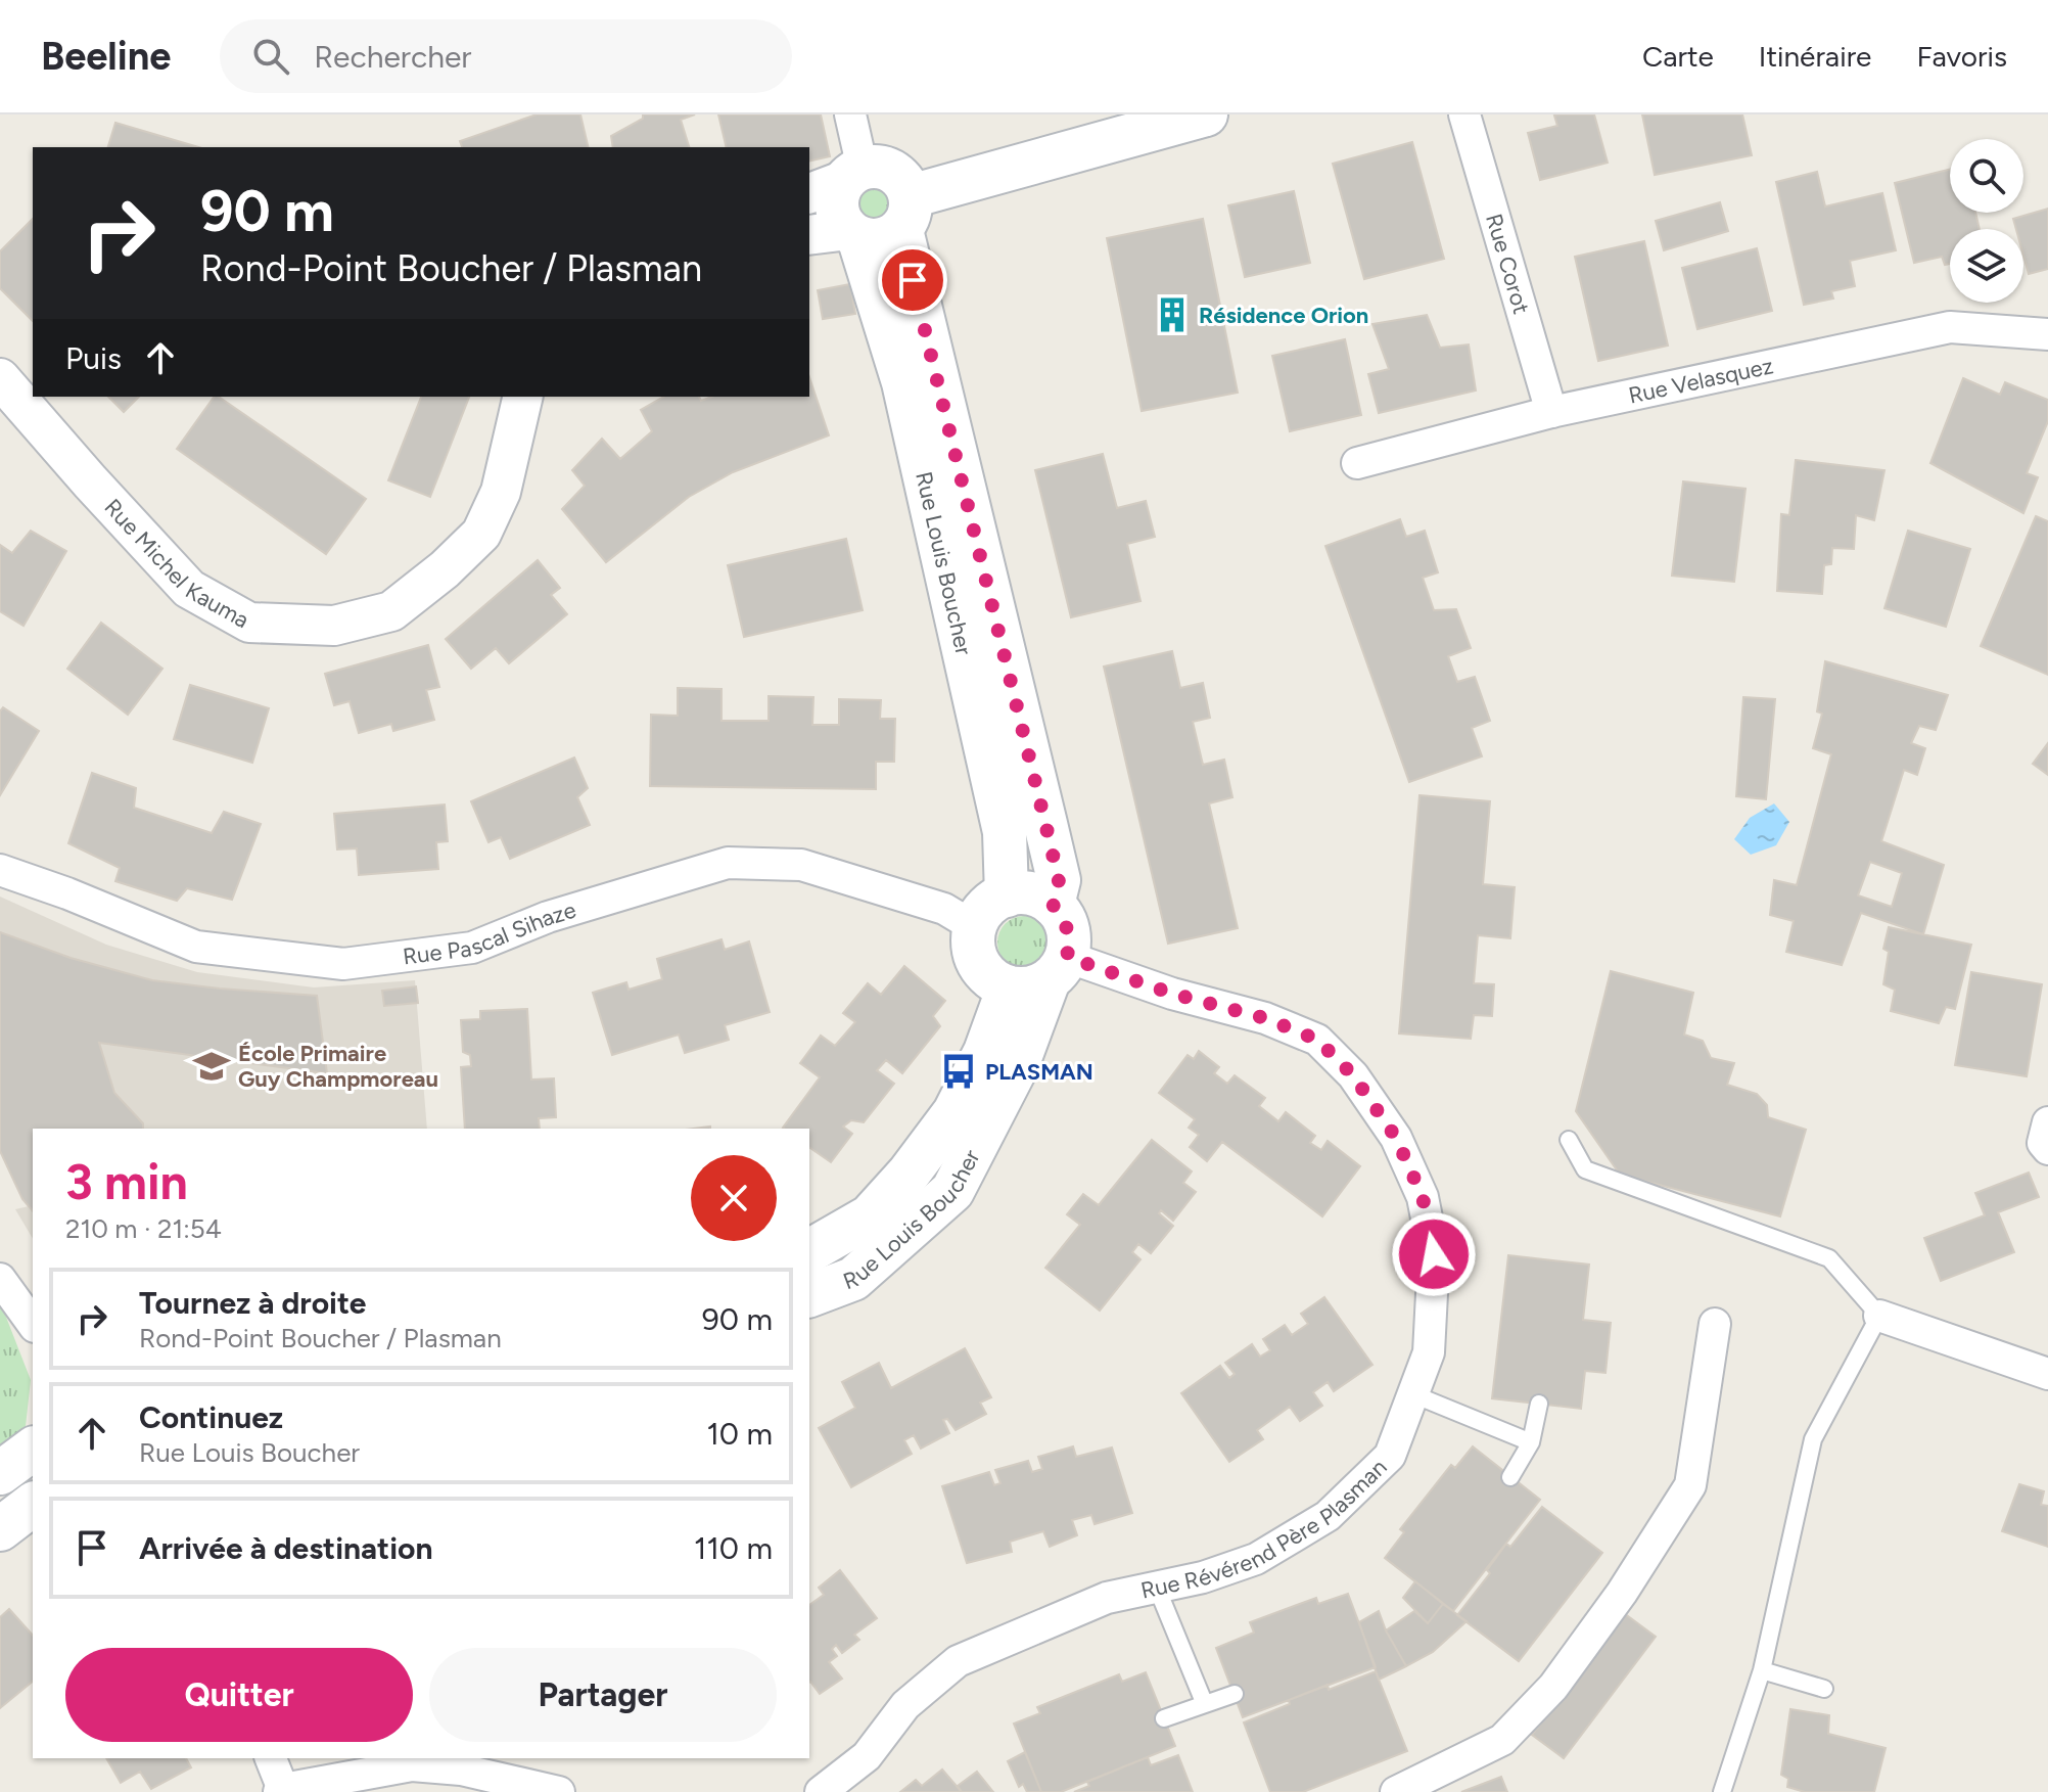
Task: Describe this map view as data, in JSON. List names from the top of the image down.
{
  "streets": {
    "main road": ["Rue Louis Boucher"],
    "street": [
      "Rue Corot",
      "Rue Velasquez",
      "Rue Michel Kauma",
      "Rue Pascal Sihaze",
      "Rue Révérend Père Plasman"
    ]
  },
  "crossings": [
    ["Rue Corot", "Rue Velasquez"],
    ["Rue Louis Boucher", "Rue Pascal Sihaze"],
    ["Rue Louis Boucher", "Rue Révérend Père Plasman"],
    ["Rue Pascal Sihaze", "Rue Révérend Père Plasman"]
  ],
  "places": {
    "building": ["Résidence Orion"],
    "school or university": ["École Primaire Guy Champmoreau"],
    "bus stop": ["PLASMAN"]
  },
  "page": {
    "header": "Beeline",
    "search": "Rechercher",
    "nav": ["Carte", "Itinéraire", "Favoris"],
    "turn": ["90 m", "Rond-Point Boucher / Plasman"],
    "then": "Puis",
    "heading": ["3 min", "210 m · 21:54"],
    "list": [
      {
        "name": "Tournez à droite",
        "note": "Rond-Point Boucher / Plasman",
        "value": "90 m"
      },
      {
        "name": "Continuez",
        "note": "Rue Louis Boucher",
        "value": "10 m"
      },
      {
        "name": "Arrivée à destination",
        "value": "110 m"
      }
    ],
    "buttons": ["Quitter", "Partager"]
  }
}
